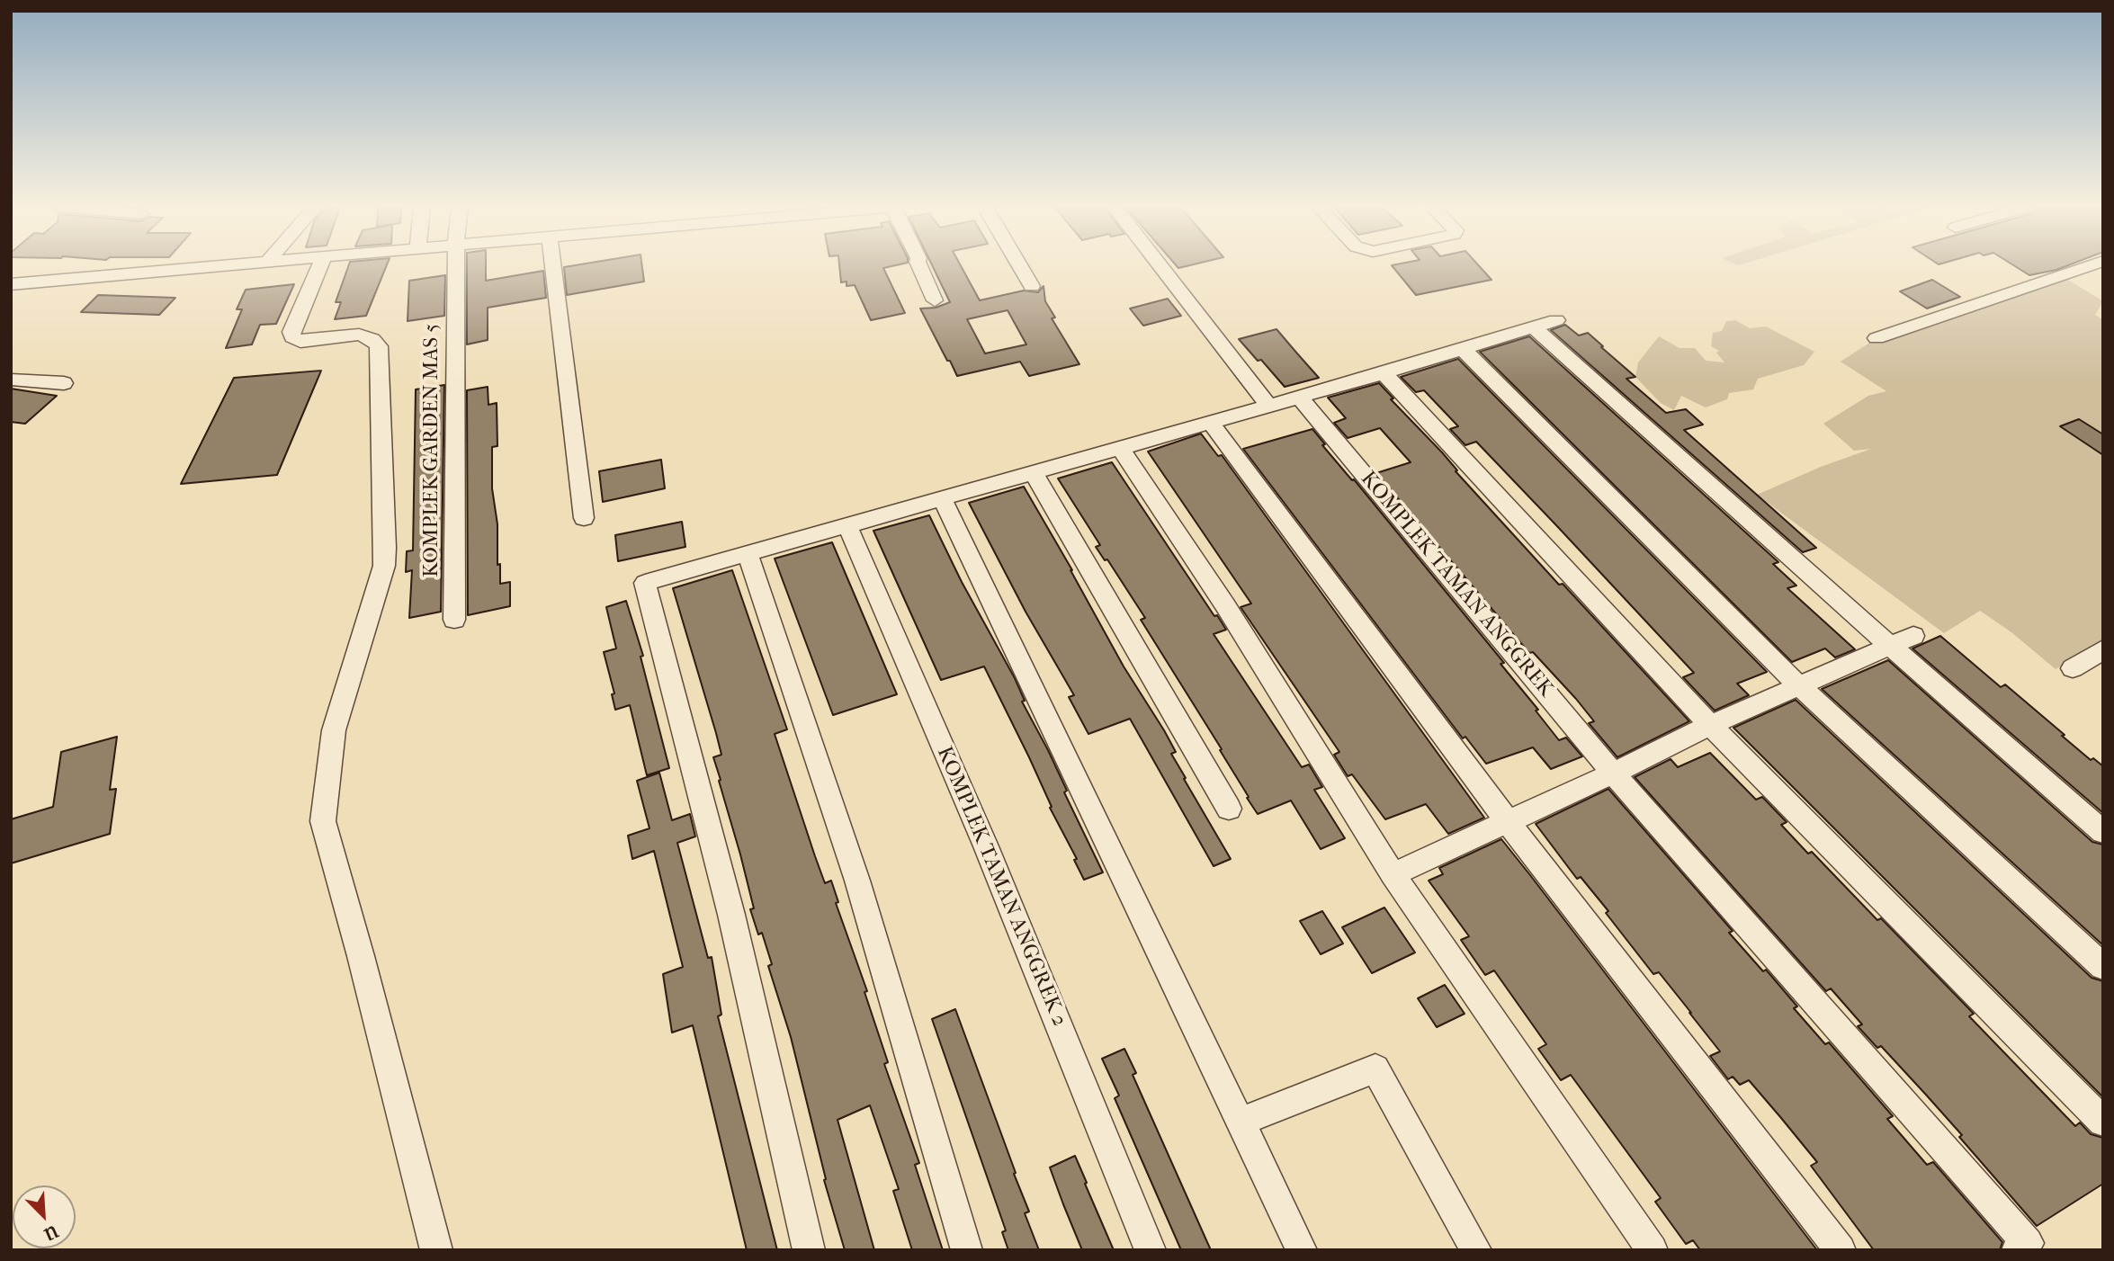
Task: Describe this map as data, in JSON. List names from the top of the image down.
{
  "streets": {
    "street": ["KOMPLEK GARDEN MAS 5", "KOMPLEK TAMAN ANGGREK", "KOMPLEK TAMAN ANGGREK 2"]
  },
  "north": "bottom right"
}
